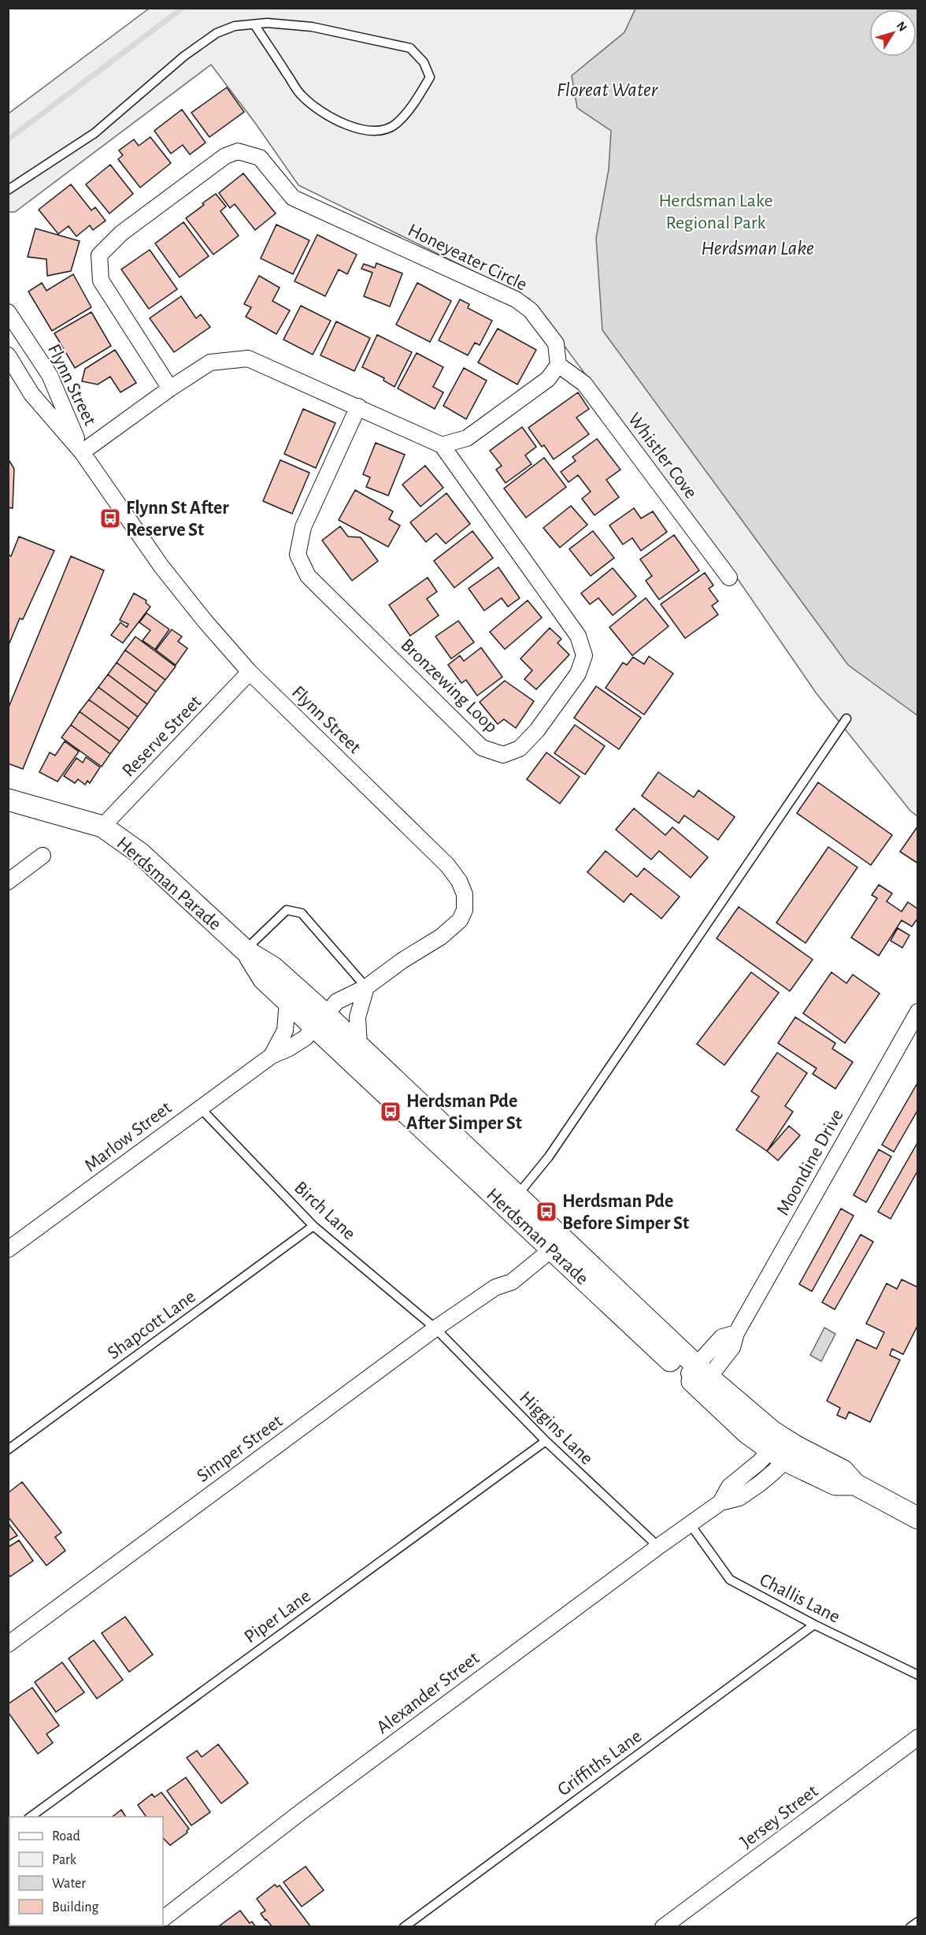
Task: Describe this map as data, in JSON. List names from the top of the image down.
{
  "streets": {
    "main road": ["Herdsman Parade"],
    "street": [
      "Honeyeater Circle",
      "Flynn Street",
      "Whistler Cove",
      "Bronzewing Loop",
      "Reserve Street",
      "Marlow Street",
      "Moondine Drive",
      "Simper Street",
      "Alexander Street",
      "Jersey Street"
    ],
    "lane": [
      "Birch Lane",
      "Shapcott Lane",
      "Higgins Lane",
      "Challis Lane",
      "Piper Lane",
      "Griffiths Lane"
    ]
  },
  "crossings": [
    ["Honeyeater Circle", "Whistler Cove"],
    ["Flynn Street", "Reserve Street"],
    ["Flynn Street", "Herdsman Parade"],
    ["Flynn Street", "Marlow Street"],
    ["Reserve Street", "Herdsman Parade"],
    ["Herdsman Parade", "Marlow Street"],
    ["Herdsman Parade", "Moondine Drive"],
    ["Herdsman Parade", "Simper Street"],
    ["Herdsman Parade", "Alexander Street"],
    ["Marlow Street", "Birch Lane"],
    ["Birch Lane", "Shapcott Lane"],
    ["Birch Lane", "Higgins Lane"],
    ["Birch Lane", "Simper Street"],
    ["Higgins Lane", "Simper Street"],
    ["Higgins Lane", "Piper Lane"],
    ["Higgins Lane", "Alexander Street"],
    ["Challis Lane", "Alexander Street"],
    ["Challis Lane", "Griffiths Lane"]
  ],
  "water": ["Floreat Water", "Herdsman Lake"],
  "parks": ["Herdsman Lake Regional Park"],
  "places": {
    "bus stop": ["Flynn St After Reserve St", "Herdsman Pde After Simper St", "Herdsman Pde Before Simper St"]
  },
  "legend": [
    "Road",
    "Park",
    "Water",
    "Building"
  ],
  "north": "top right"
}
